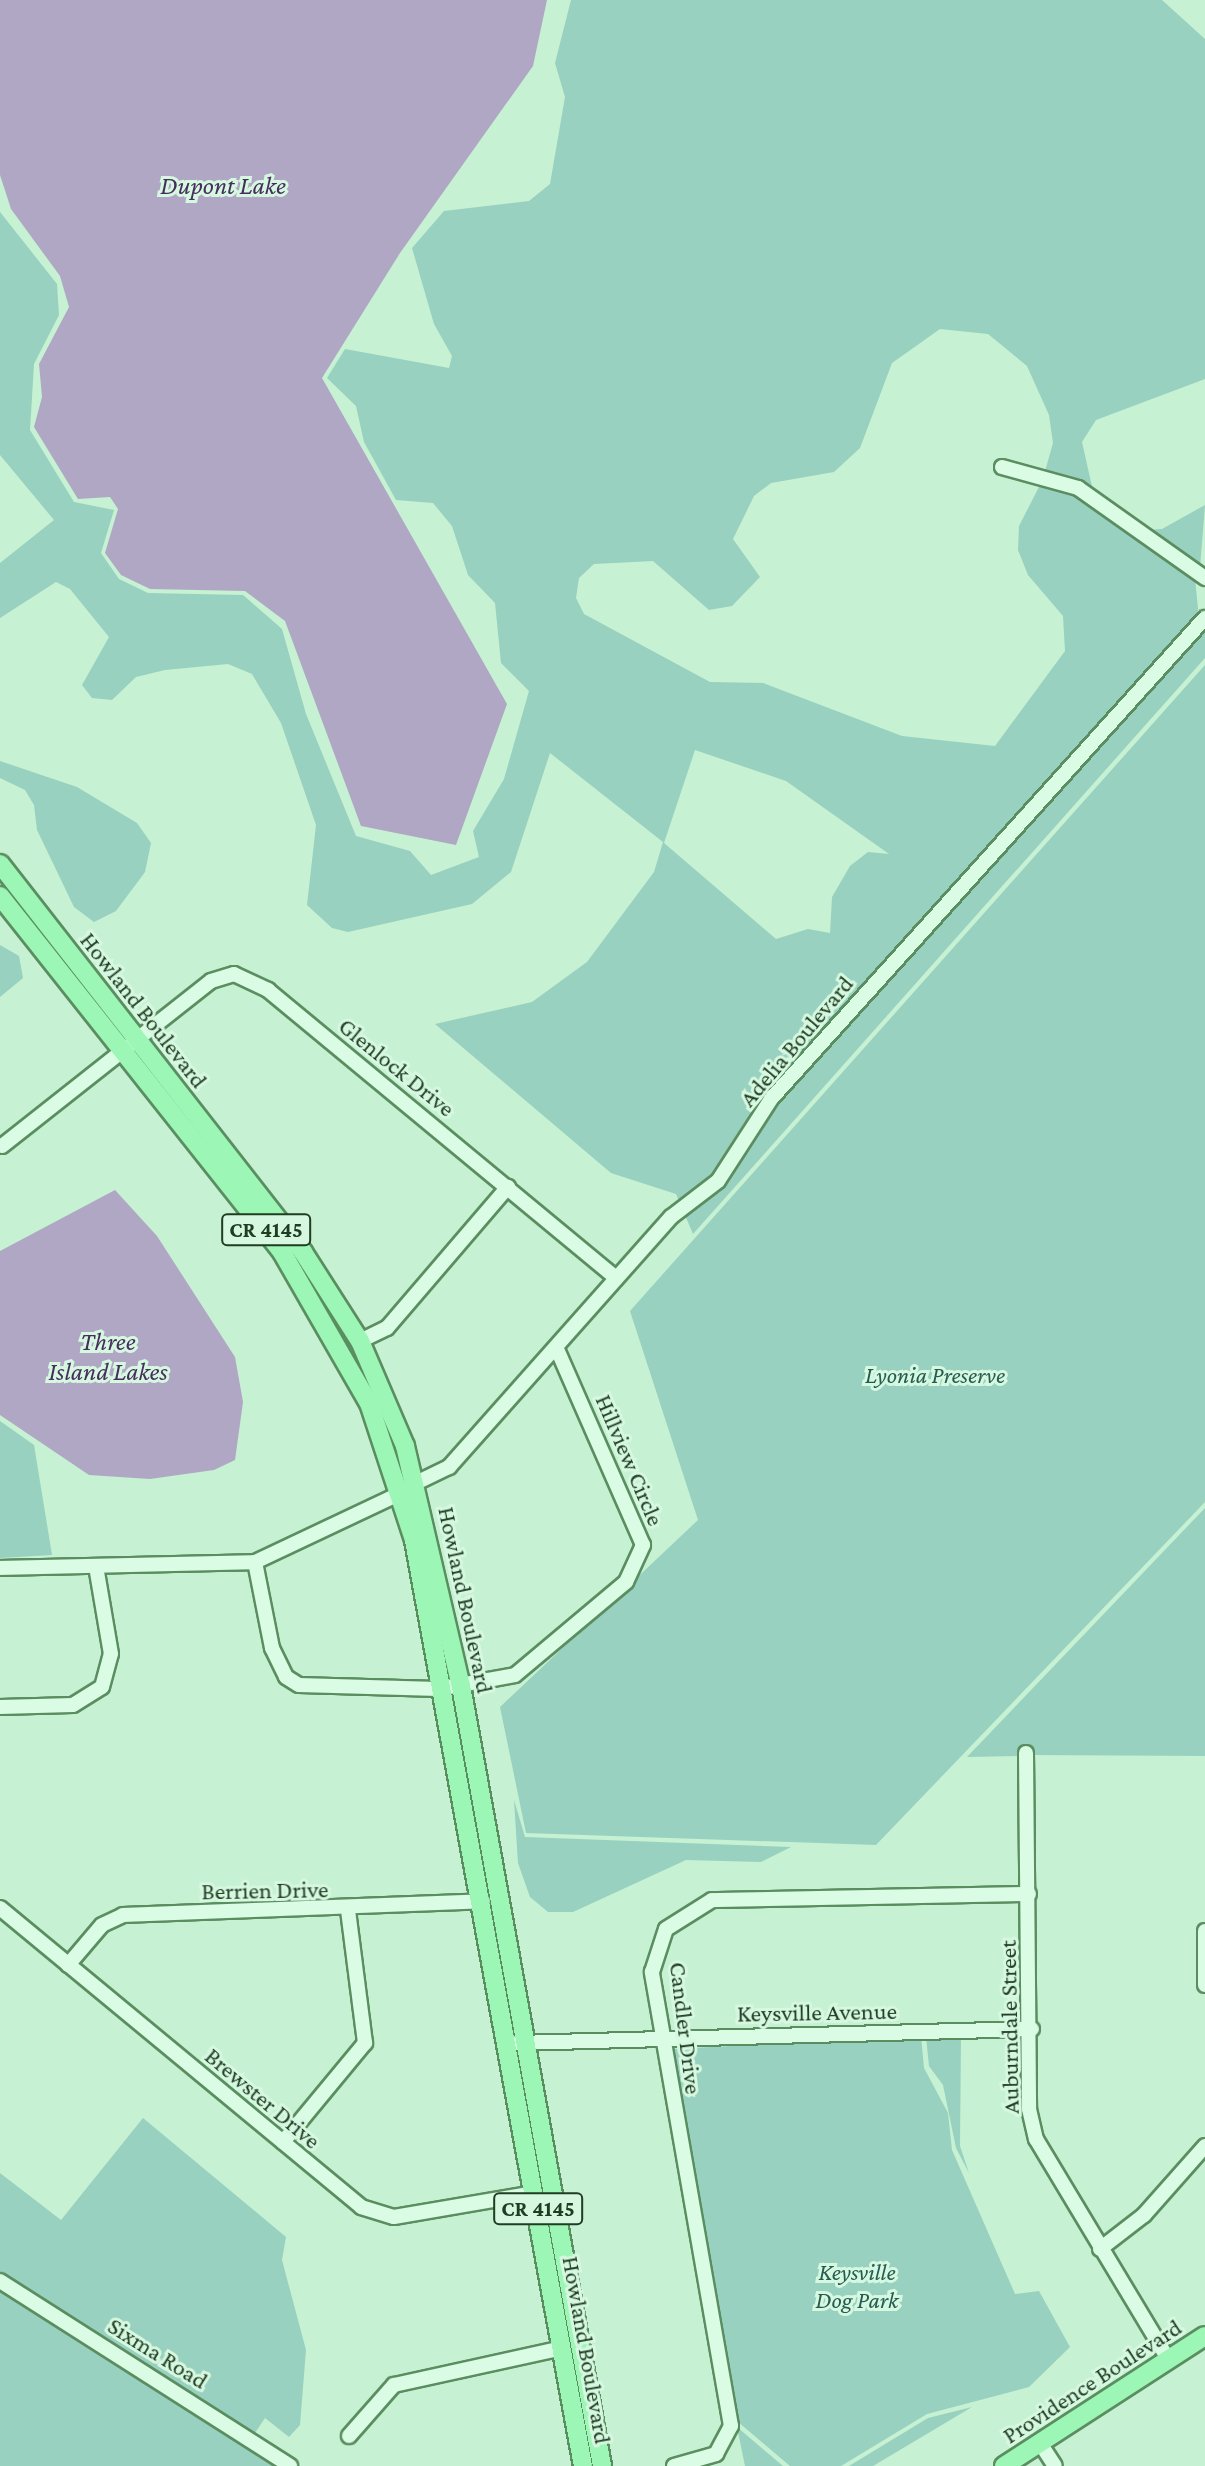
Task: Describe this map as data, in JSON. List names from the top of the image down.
{
  "streets": {
    "main road": ["Howland Boulevard", "CR 4145", "Providence Boulevard"],
    "street": [
      "Adelia Boulevard",
      "Glenlock Drive",
      "Hillview Circle",
      "Berrien Drive",
      "Keysville Avenue",
      "Auburndale Street",
      "Candler Drive",
      "Brewster Drive",
      "Sixma Road"
    ]
  },
  "crossings": [
    ["Howland Boulevard", "Adelia Boulevard"],
    ["Howland Boulevard", "Glenlock Drive"],
    ["Howland Boulevard", "Hillview Circle"],
    ["Howland Boulevard", "Berrien Drive"],
    ["Howland Boulevard", "Keysville Avenue"],
    ["Howland Boulevard", "Brewster Drive"],
    ["Adelia Boulevard", "Glenlock Drive"],
    ["Adelia Boulevard", "Hillview Circle"],
    ["Berrien Drive", "Brewster Drive"],
    ["Keysville Avenue", "Auburndale Street"],
    ["Keysville Avenue", "Candler Drive"],
    ["Auburndale Street", "Candler Drive"],
    ["Auburndale Street", "Providence Boulevard"]
  ],
  "water": ["Dupont Lake", "Three Island Lakes"],
  "parks": ["Lyonia Preserve", "Keysville Dog Park"]
}
